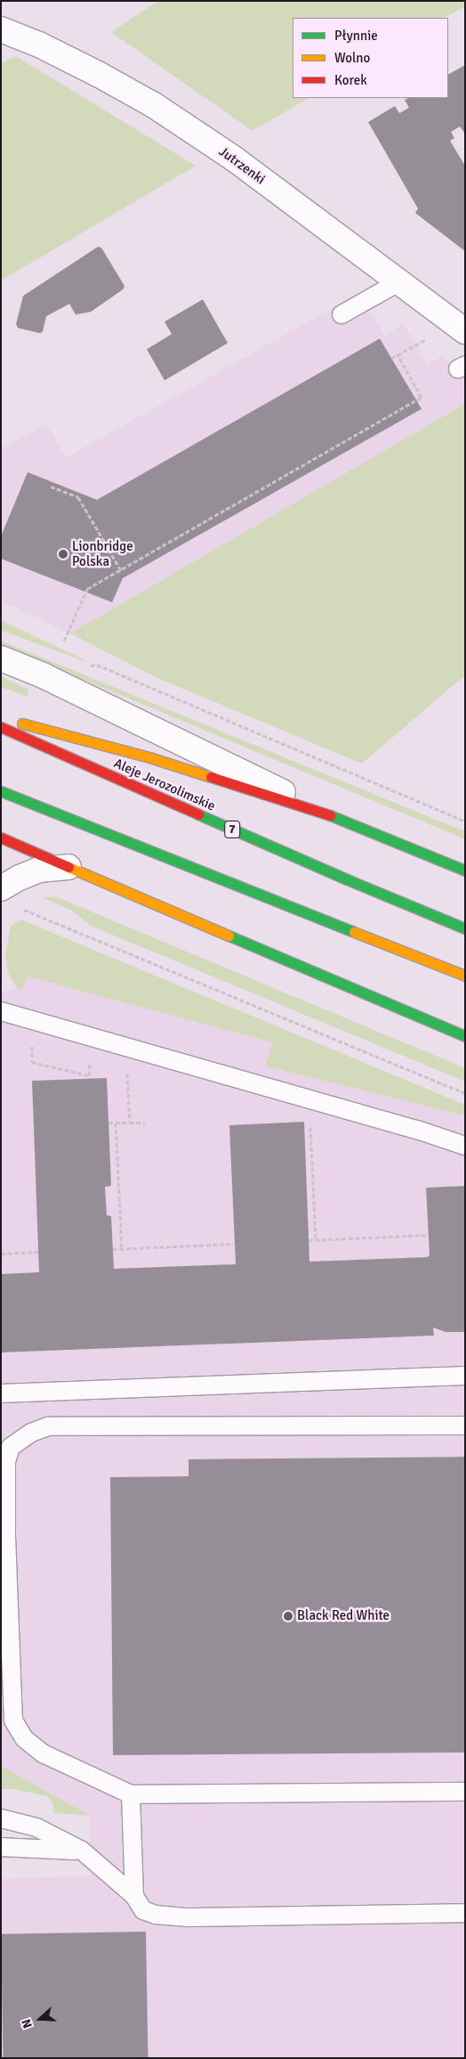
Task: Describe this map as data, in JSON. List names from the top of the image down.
{
  "streets": {
    "main road": ["Aleje Jerozolimskie", "7"],
    "street": ["Jutrzenki"]
  },
  "places": ["Lionbridge Polska", "Black Red White"],
  "legend": ["Płynnie", "Wolno", "Korek"],
  "north": "left"
}
